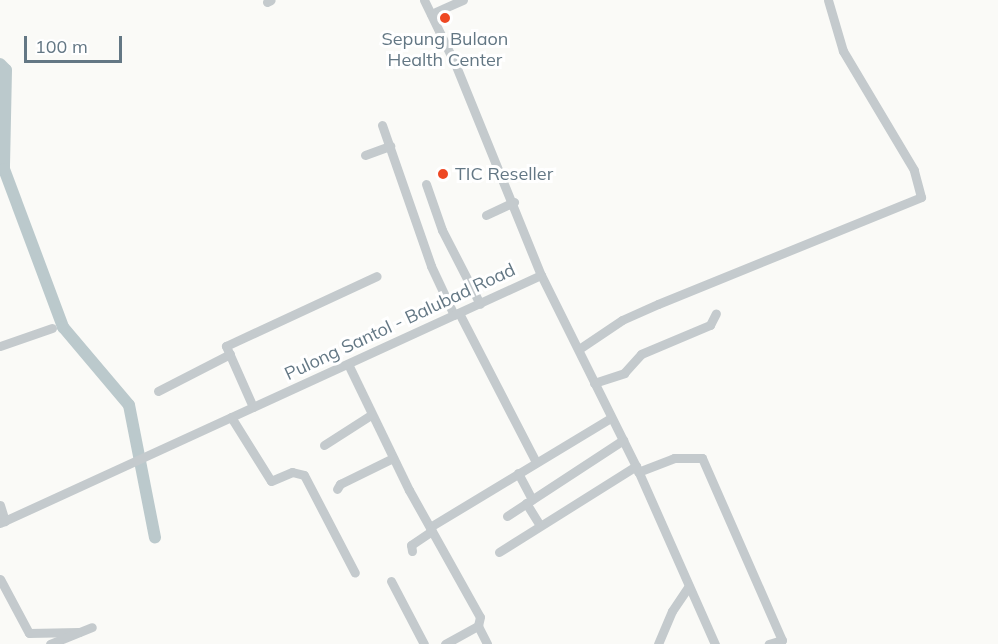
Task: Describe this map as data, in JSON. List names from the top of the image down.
{
  "streets": {
    "street": ["Pulong Santol - Balubad Road"]
  },
  "places": ["Sepung Bulaon Health Center", "TIC Reseller"],
  "scale_bar": "100 m"
}
